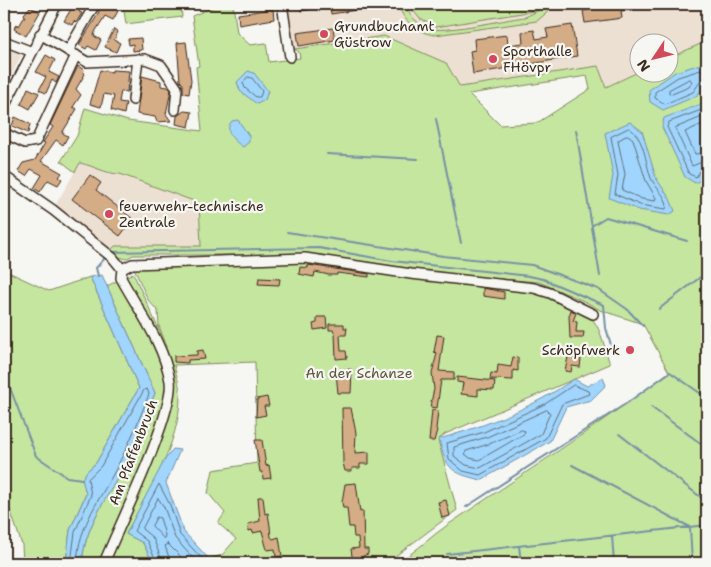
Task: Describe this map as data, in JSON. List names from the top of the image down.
{
  "streets": {
    "street": ["Am Pfaffenbruch"]
  },
  "parks": ["An der Schanze"],
  "places": [
    "Grundbuchamt Güstrow",
    "Sporthalle FHövpr",
    "feuerwehr-technische Zentrale",
    "Schöpfwerk"
  ],
  "north": "bottom left"
}
